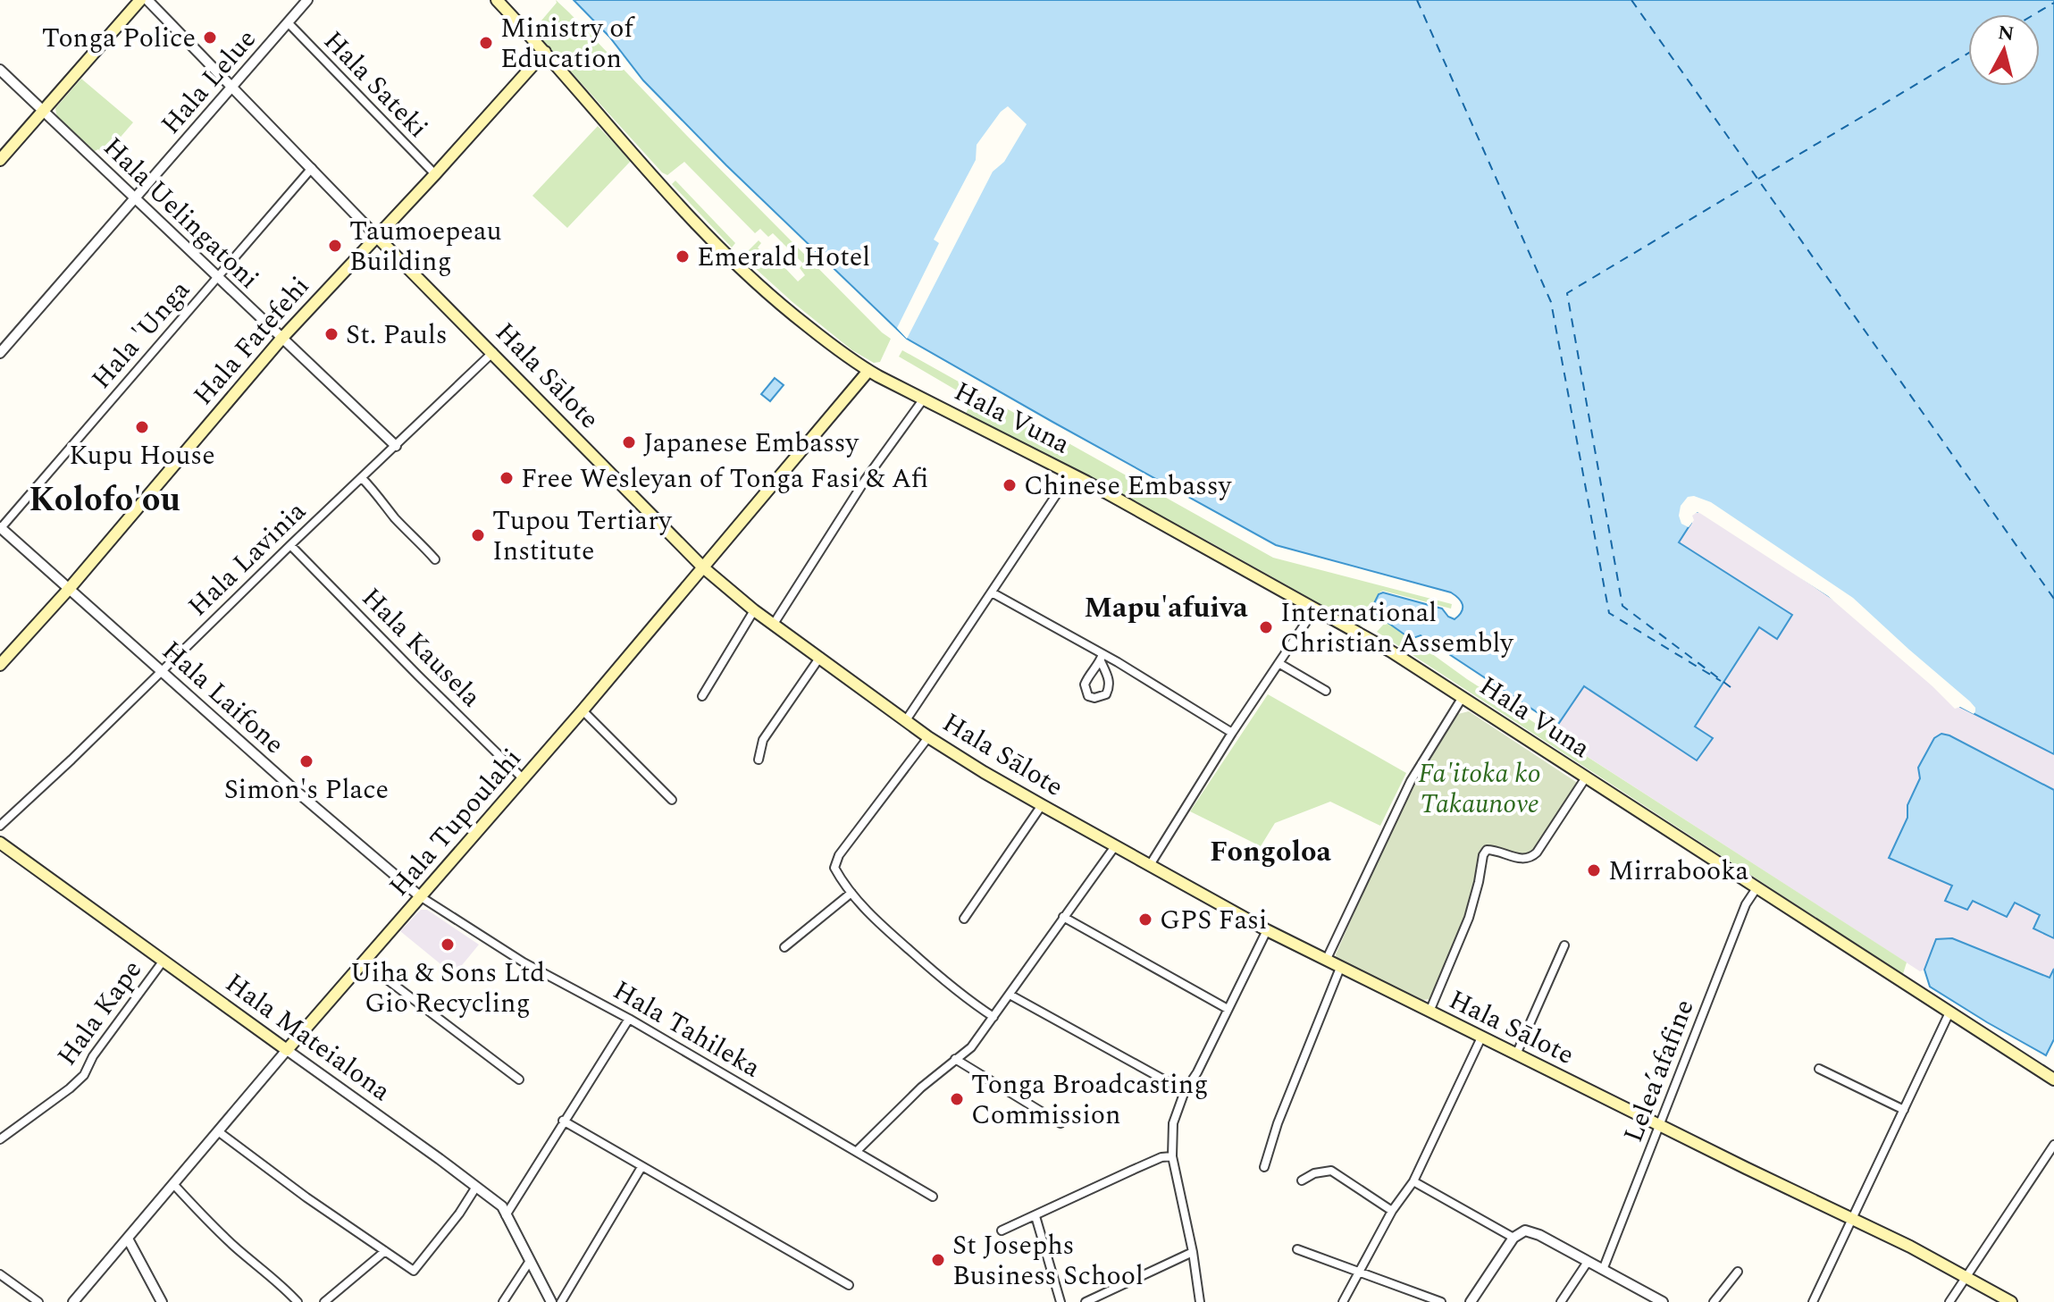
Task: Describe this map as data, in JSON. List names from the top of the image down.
{
  "streets": {
    "main road": [
      "Hala Fatefehi",
      "Hala Sālote",
      "Hala Vuna",
      "Hala Tupoulahi",
      "Hala Mateialona"
    ],
    "street": [
      "Hala Lelue",
      "Hala Sateki",
      "Hala Uelingatoni",
      "Hala 'Unga",
      "Hala Lavinia",
      "Hala Kausela",
      "Hala Laifone",
      "Hala Kape",
      "Hala Tahileka",
      "Lelea’afafine"
    ]
  },
  "crossings": [
    ["Hala Lelue", "Hala Sateki"],
    ["Hala Lelue", "Hala Uelingatoni"],
    ["Hala Lelue", "Hala Sālote"],
    ["Hala Sateki", "Hala Fatefehi"],
    ["Hala Uelingatoni", "Hala 'Unga"],
    ["Hala Uelingatoni", "Hala Fatefehi"],
    ["Hala Uelingatoni", "Hala Lavinia"],
    ["Hala 'Unga", "Hala Sālote"],
    ["Hala 'Unga", "Hala Laifone"],
    ["Hala Fatefehi", "Hala Sālote"],
    ["Hala Fatefehi", "Hala Vuna"],
    ["Hala Fatefehi", "Hala Laifone"],
    ["Hala Sālote", "Hala Lavinia"],
    ["Hala Sālote", "Hala Tupoulahi"],
    ["Hala Sālote", "Lelea’afafine"],
    ["Hala Vuna", "Hala Tupoulahi"],
    ["Hala Vuna", "Lelea’afafine"],
    ["Hala Lavinia", "Hala Kausela"],
    ["Hala Lavinia", "Hala Laifone"],
    ["Hala Kausela", "Hala Tupoulahi"],
    ["Hala Laifone", "Hala Tupoulahi"],
    ["Hala Laifone", "Hala Tahileka"],
    ["Hala Tupoulahi", "Hala Tahileka"],
    ["Hala Tupoulahi", "Hala Mateialona"],
    ["Hala Kape", "Hala Mateialona"]
  ],
  "districts": ["Kolofo'ou", "Mapu'afuiva", "Fongoloa"],
  "parks": ["Fa'itoka ko Takaunove"],
  "places": [
    "Tonga Police",
    "Ministry of Education",
    "Taumoepeau Building",
    "Emerald Hotel",
    "St. Pauls",
    "Kupu House",
    "Japanese Embassy",
    "Free Wesleyan of Tonga Fasi & Afi",
    "Chinese Embassy",
    "Tupou Tertiary Institute",
    "International Christian Assembly",
    "Simon's Place",
    "Mirrabooka",
    "GPS Fasi",
    "Uiha & Sons Ltd Gio Recycling",
    "Tonga Broadcasting Commission",
    "St Josephs Business School"
  ],
  "north": "top"
}
